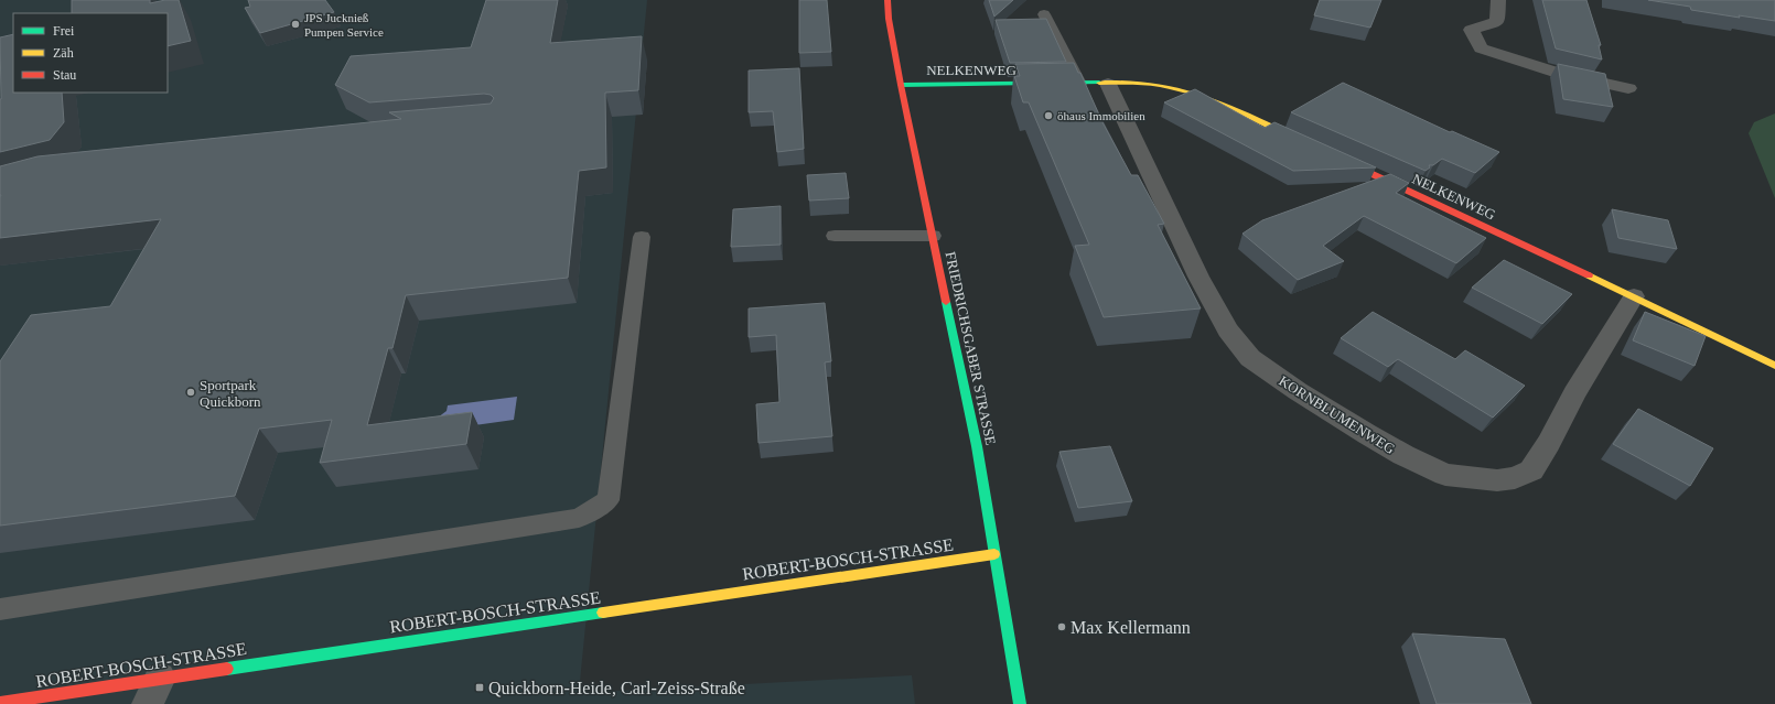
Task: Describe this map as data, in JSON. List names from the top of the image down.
{
  "streets": {
    "street": [
      "NELKENWEG",
      "FRIEDRICHSGABER STRASSE",
      "KORNBLUMENWEG",
      "ROBERT-BOSCH-STRASSE"
    ]
  },
  "crossings": [
    ["NELKENWEG", "FRIEDRICHSGABER STRASSE"],
    ["NELKENWEG", "KORNBLUMENWEG"],
    ["FRIEDRICHSGABER STRASSE", "ROBERT-BOSCH-STRASSE"]
  ],
  "places": {
    "other": [
      "JPS Jucknieß Pumpen Service",
      "öhaus Immobilien",
      "Sportpark Quickborn",
      "Max Kellermann"
    ],
    "transit": ["Quickborn-Heide, Carl-Zeiss-Straße"]
  },
  "legend": ["Frei", "Zäh", "Stau"]
}
